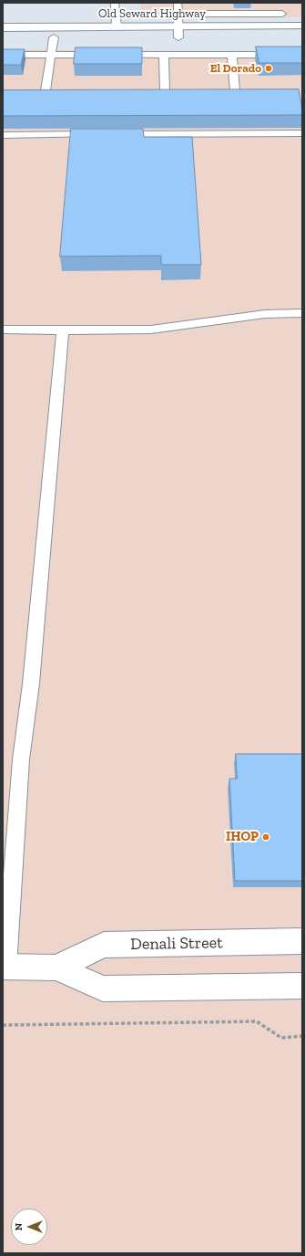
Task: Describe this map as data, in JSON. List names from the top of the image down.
{
  "streets": {
    "main road": ["Old Seward Highway", "Denali Street"]
  },
  "places": ["El Dorado", "IHOP"],
  "north": "left"
}
